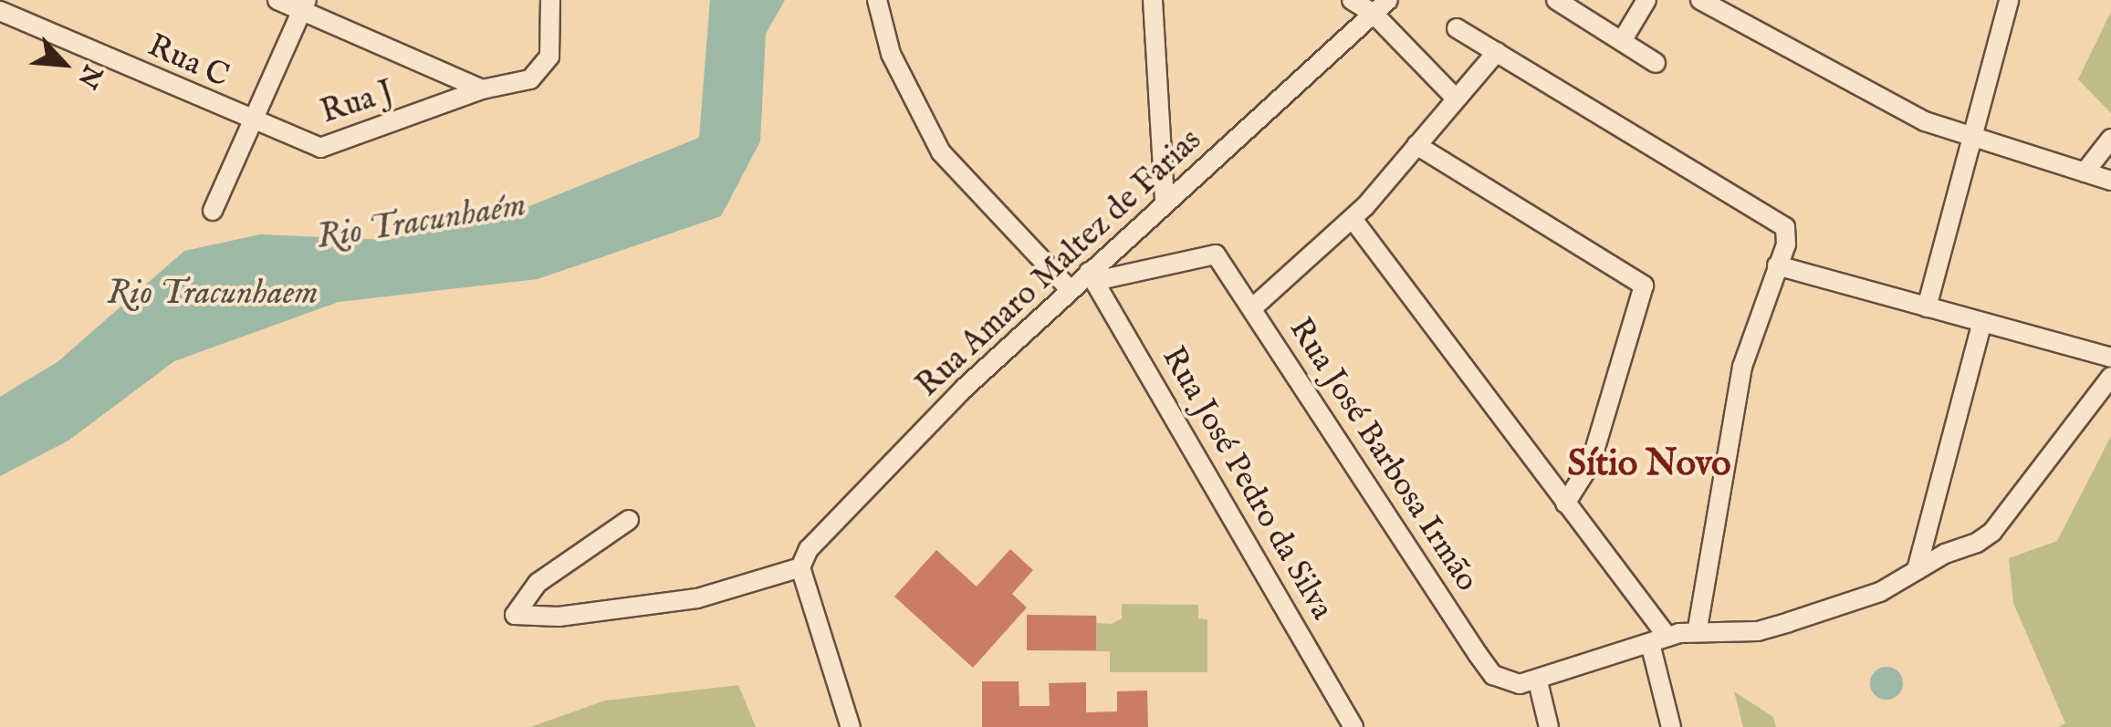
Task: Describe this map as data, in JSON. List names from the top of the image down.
{
  "streets": {
    "street": [
      "Rua C",
      "Rua J",
      "Rua Amaro Maltez de Farias",
      "Rua José Barbosa Irmão",
      "Rua José Pedro da Silva"
    ]
  },
  "crossings": [
    ["Rua C", "Rua J"],
    ["Rua Amaro Maltez de Farias", "Rua José Barbosa Irmão"],
    ["Rua Amaro Maltez de Farias", "Rua José Pedro da Silva"],
    ["Rua José Barbosa Irmão", "Rua José Pedro da Silva"]
  ],
  "districts": ["Sítio Novo"],
  "water": ["Rio Tracunhaém", "Rio Tracunhaem"],
  "north": "bottom right"
}
